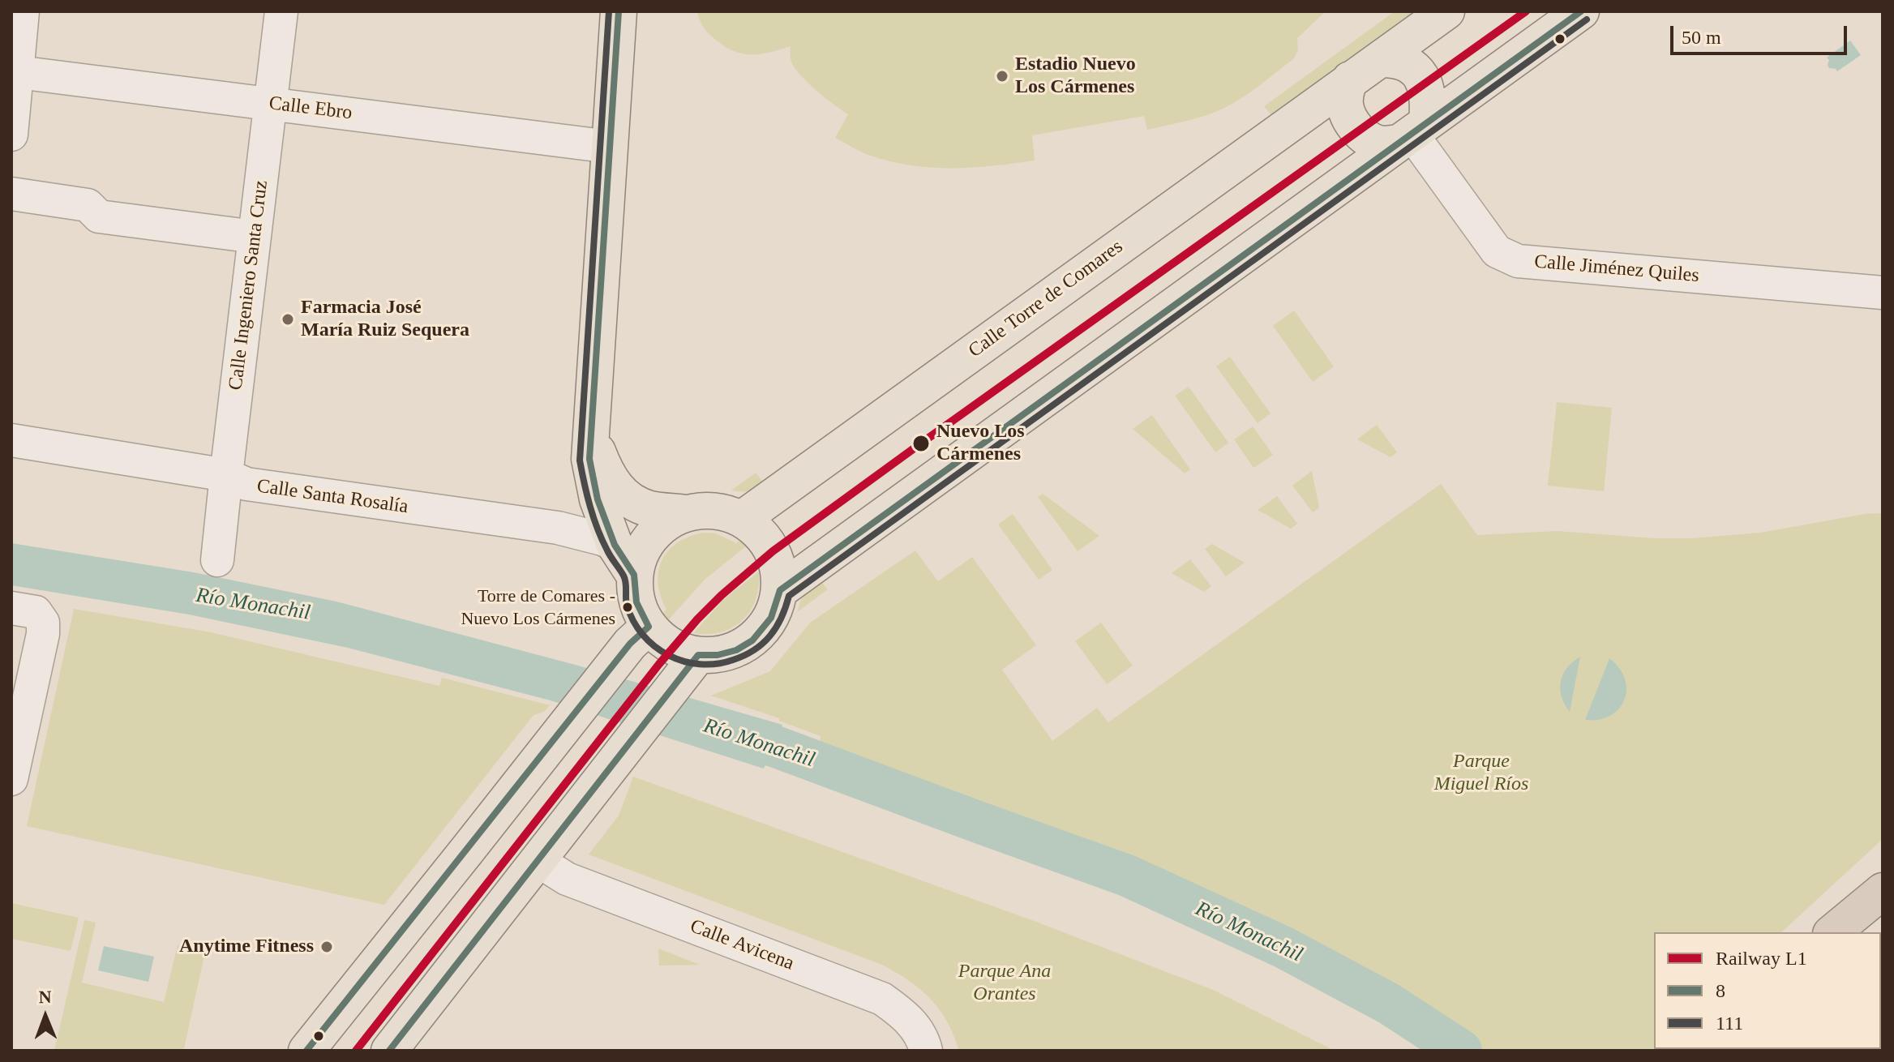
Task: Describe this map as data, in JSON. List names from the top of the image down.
{
  "streets": {
    "main road": ["Calle Torre de Comares"],
    "street": [
      "Calle Ebro",
      "Calle Jiménez Quiles",
      "Calle Ingeniero Santa Cruz",
      "Calle Santa Rosalía",
      "Calle Avicena"
    ]
  },
  "crossings": [
    ["Calle Ebro", "Calle Ingeniero Santa Cruz"],
    ["Calle Jiménez Quiles", "Calle Torre de Comares"],
    ["Calle Ingeniero Santa Cruz", "Calle Santa Rosalía"]
  ],
  "water": ["Río Monachil"],
  "parks": ["Parque Miguel Ríos", "Parque Ana Orantes"],
  "places": [
    "Estadio Nuevo Los Cármenes",
    "Farmacia José María Ruiz Sequera",
    "Nuevo Los Cármenes",
    "Torre de Comares - Nuevo Los Cármenes",
    "Anytime Fitness"
  ],
  "lines": ["rail line L1", "transit line 8", "transit line 111"],
  "legend": ["Railway L1", "8", "111"],
  "scale_bar": "50 m",
  "north": "top"
}
